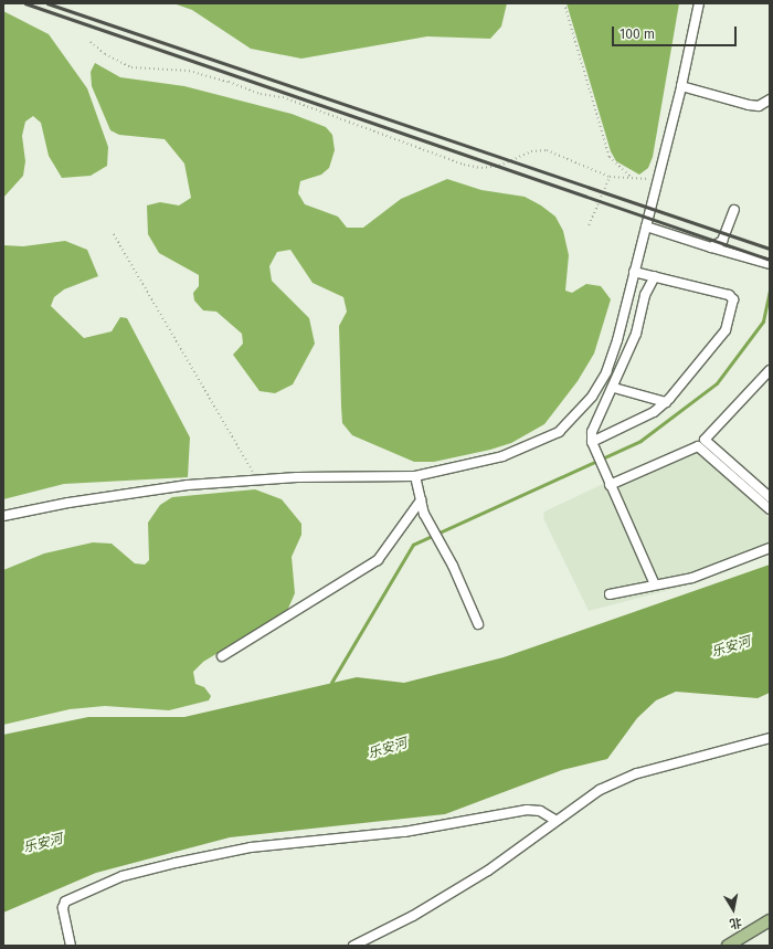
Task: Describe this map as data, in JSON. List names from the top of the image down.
{
  "water": ["乐安河"],
  "scale_bar": "100 m",
  "north": "bottom"
}
